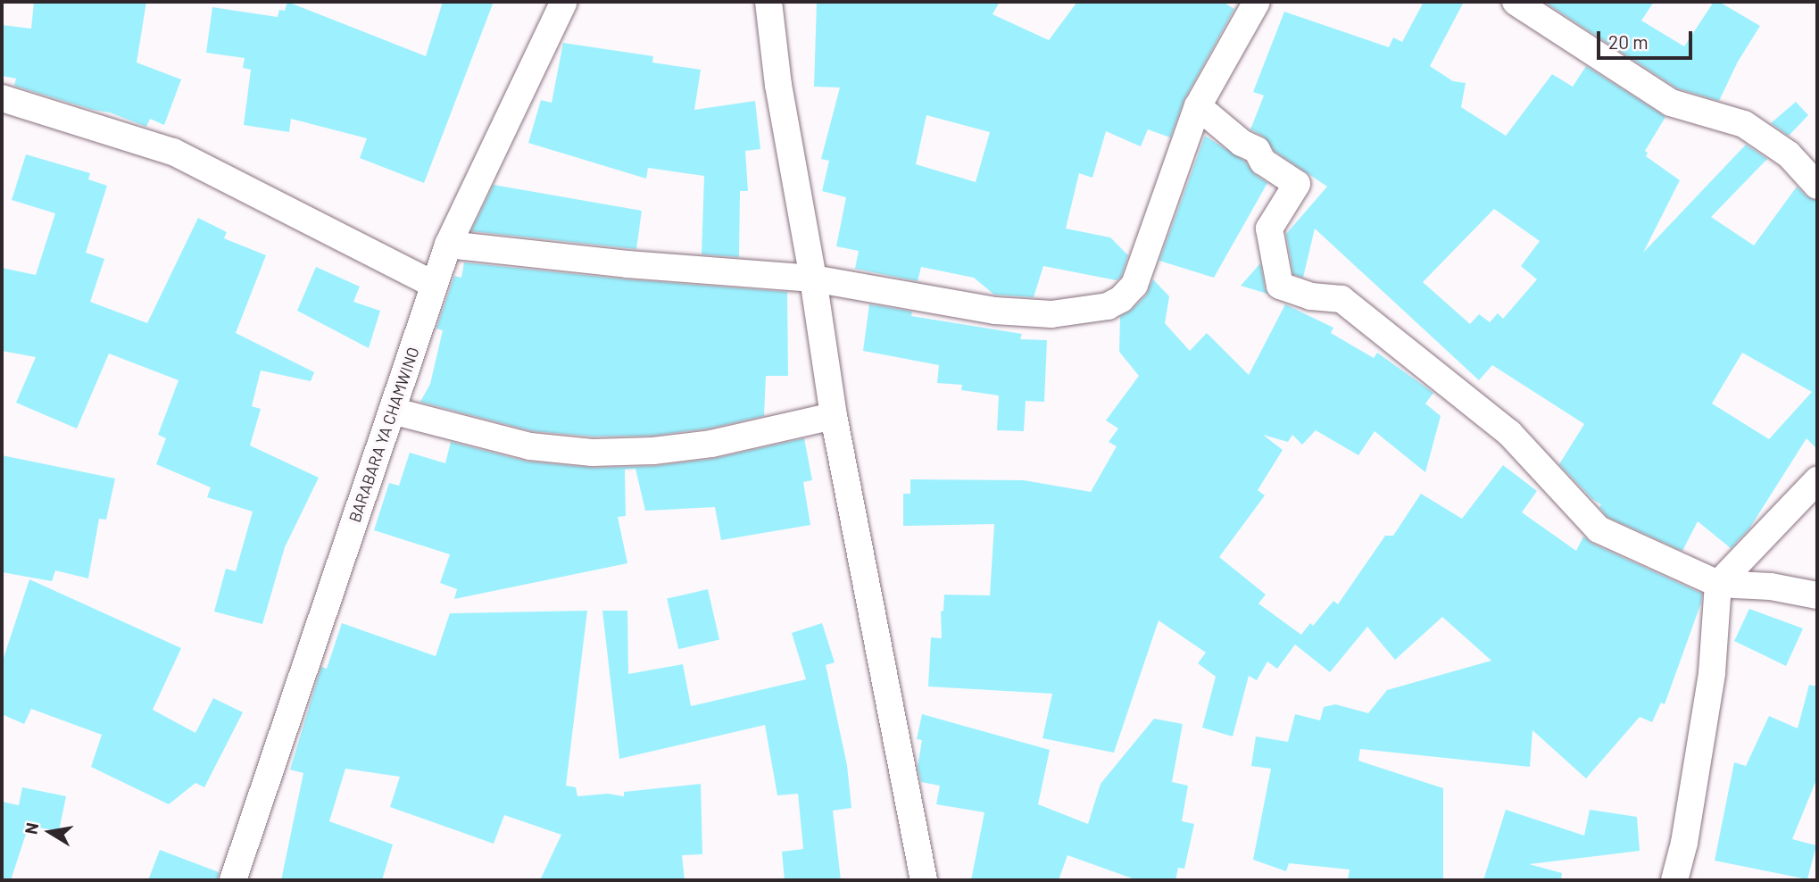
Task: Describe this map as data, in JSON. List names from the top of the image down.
{
  "streets": {
    "street": ["BARABARA YA CHAMWINO"]
  },
  "scale_bar": "20 m",
  "north": "left"
}
